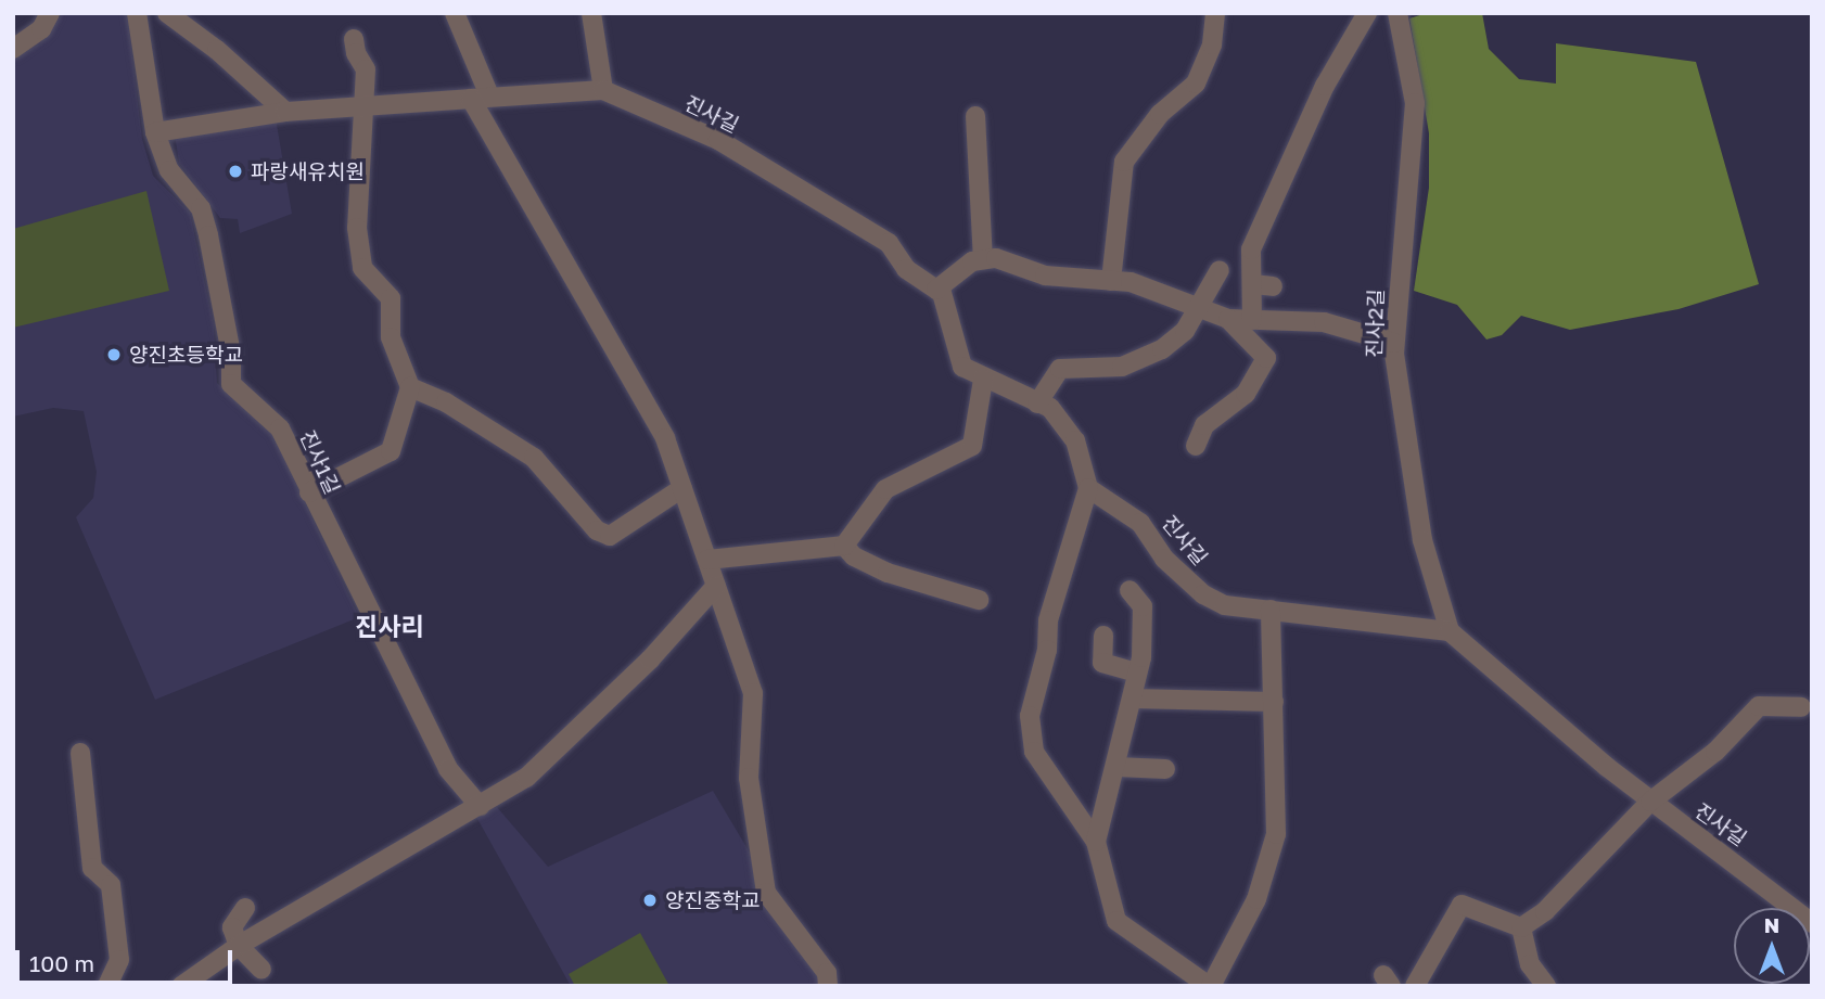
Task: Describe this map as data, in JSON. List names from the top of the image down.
{
  "streets": {
    "street": ["진사길", "진사2길", "진사1길"]
  },
  "crossings": [
    ["진사길", "진사2길"],
    ["진사길", "진사1길"]
  ],
  "districts": ["진사리"],
  "places": ["파랑새유치원", "양진초등학교", "양진중학교"],
  "scale_bar": "100 m",
  "north": "top"
}
